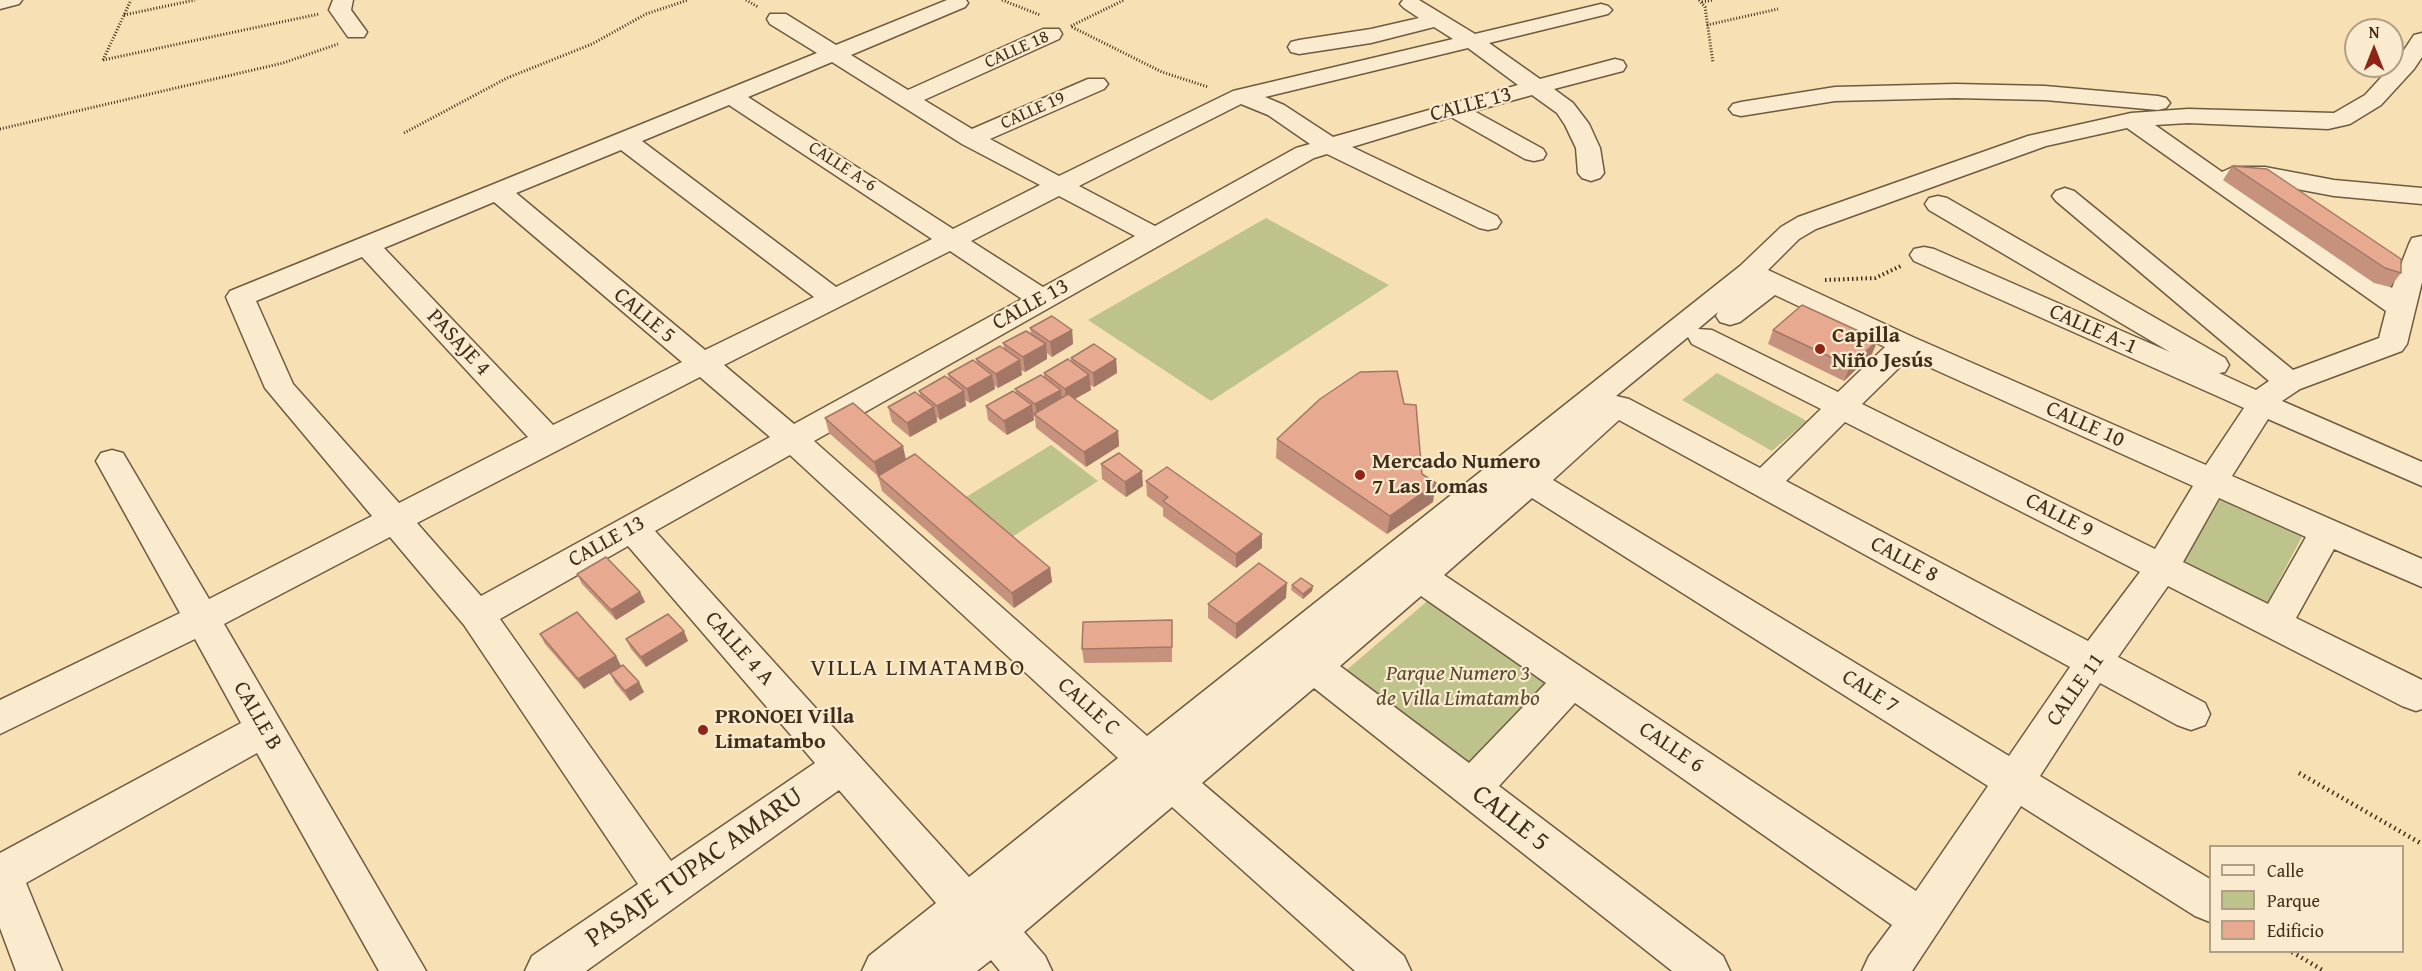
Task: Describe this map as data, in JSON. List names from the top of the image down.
{
  "streets": {
    "street": [
      "CALLE 18",
      "CALLE 13",
      "CALLE 19",
      "CALLE A-6",
      "CALLE 5",
      "CALLE A-1",
      "PASAJE 4",
      "CALLE 10",
      "CALLE 9",
      "CALLE 8",
      "CALLE 4 A",
      "CALLE 11",
      "CALE 7",
      "CALLE C",
      "CALLE B",
      "CALLE 6",
      "PASAJE TUPAC AMARU"
    ]
  },
  "crossings": [
    ["CALLE 13", "CALLE A-6"],
    ["CALLE 13", "CALLE 5"],
    ["CALLE 13", "CALLE 4 A"],
    ["CALLE 13", "CALLE C"],
    ["CALLE 5", "CALLE C"],
    ["CALLE A-1", "CALLE 11"],
    ["CALLE 10", "CALLE 11"],
    ["CALLE 9", "CALLE 11"],
    ["CALLE 8", "CALLE 11"],
    ["CALLE 4 A", "PASAJE TUPAC AMARU"],
    ["CALLE 11", "CALE 7"],
    ["CALLE 11", "CALLE 6"]
  ],
  "districts": ["VILLA LIMATAMBO"],
  "parks": ["Parque Numero 3 de Villa Limatambo"],
  "places": ["Capilla Niño Jesús", "Mercado Numero 7 Las Lomas", "PRONOEI Villa Limatambo"],
  "legend": ["Calle", "Parque", "Edificio"],
  "north": "top"
}
